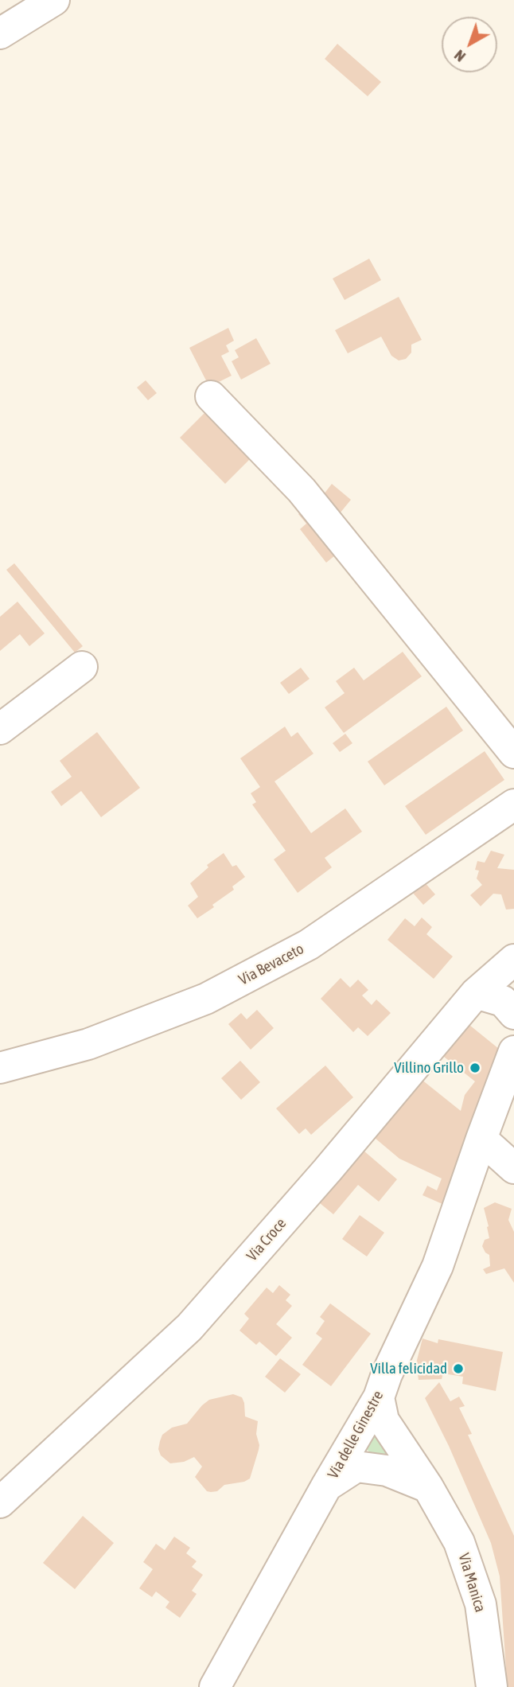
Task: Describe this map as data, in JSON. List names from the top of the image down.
{
  "streets": {
    "street": [
      "Via Bevaceto",
      "Via Croce",
      "Via delle Ginestre",
      "Via Manica"
    ]
  },
  "crossings": [
    ["Via delle Ginestre", "Via Manica"]
  ],
  "places": ["Villino Grillo", "Villa felicidad"],
  "north": "bottom left"
}
